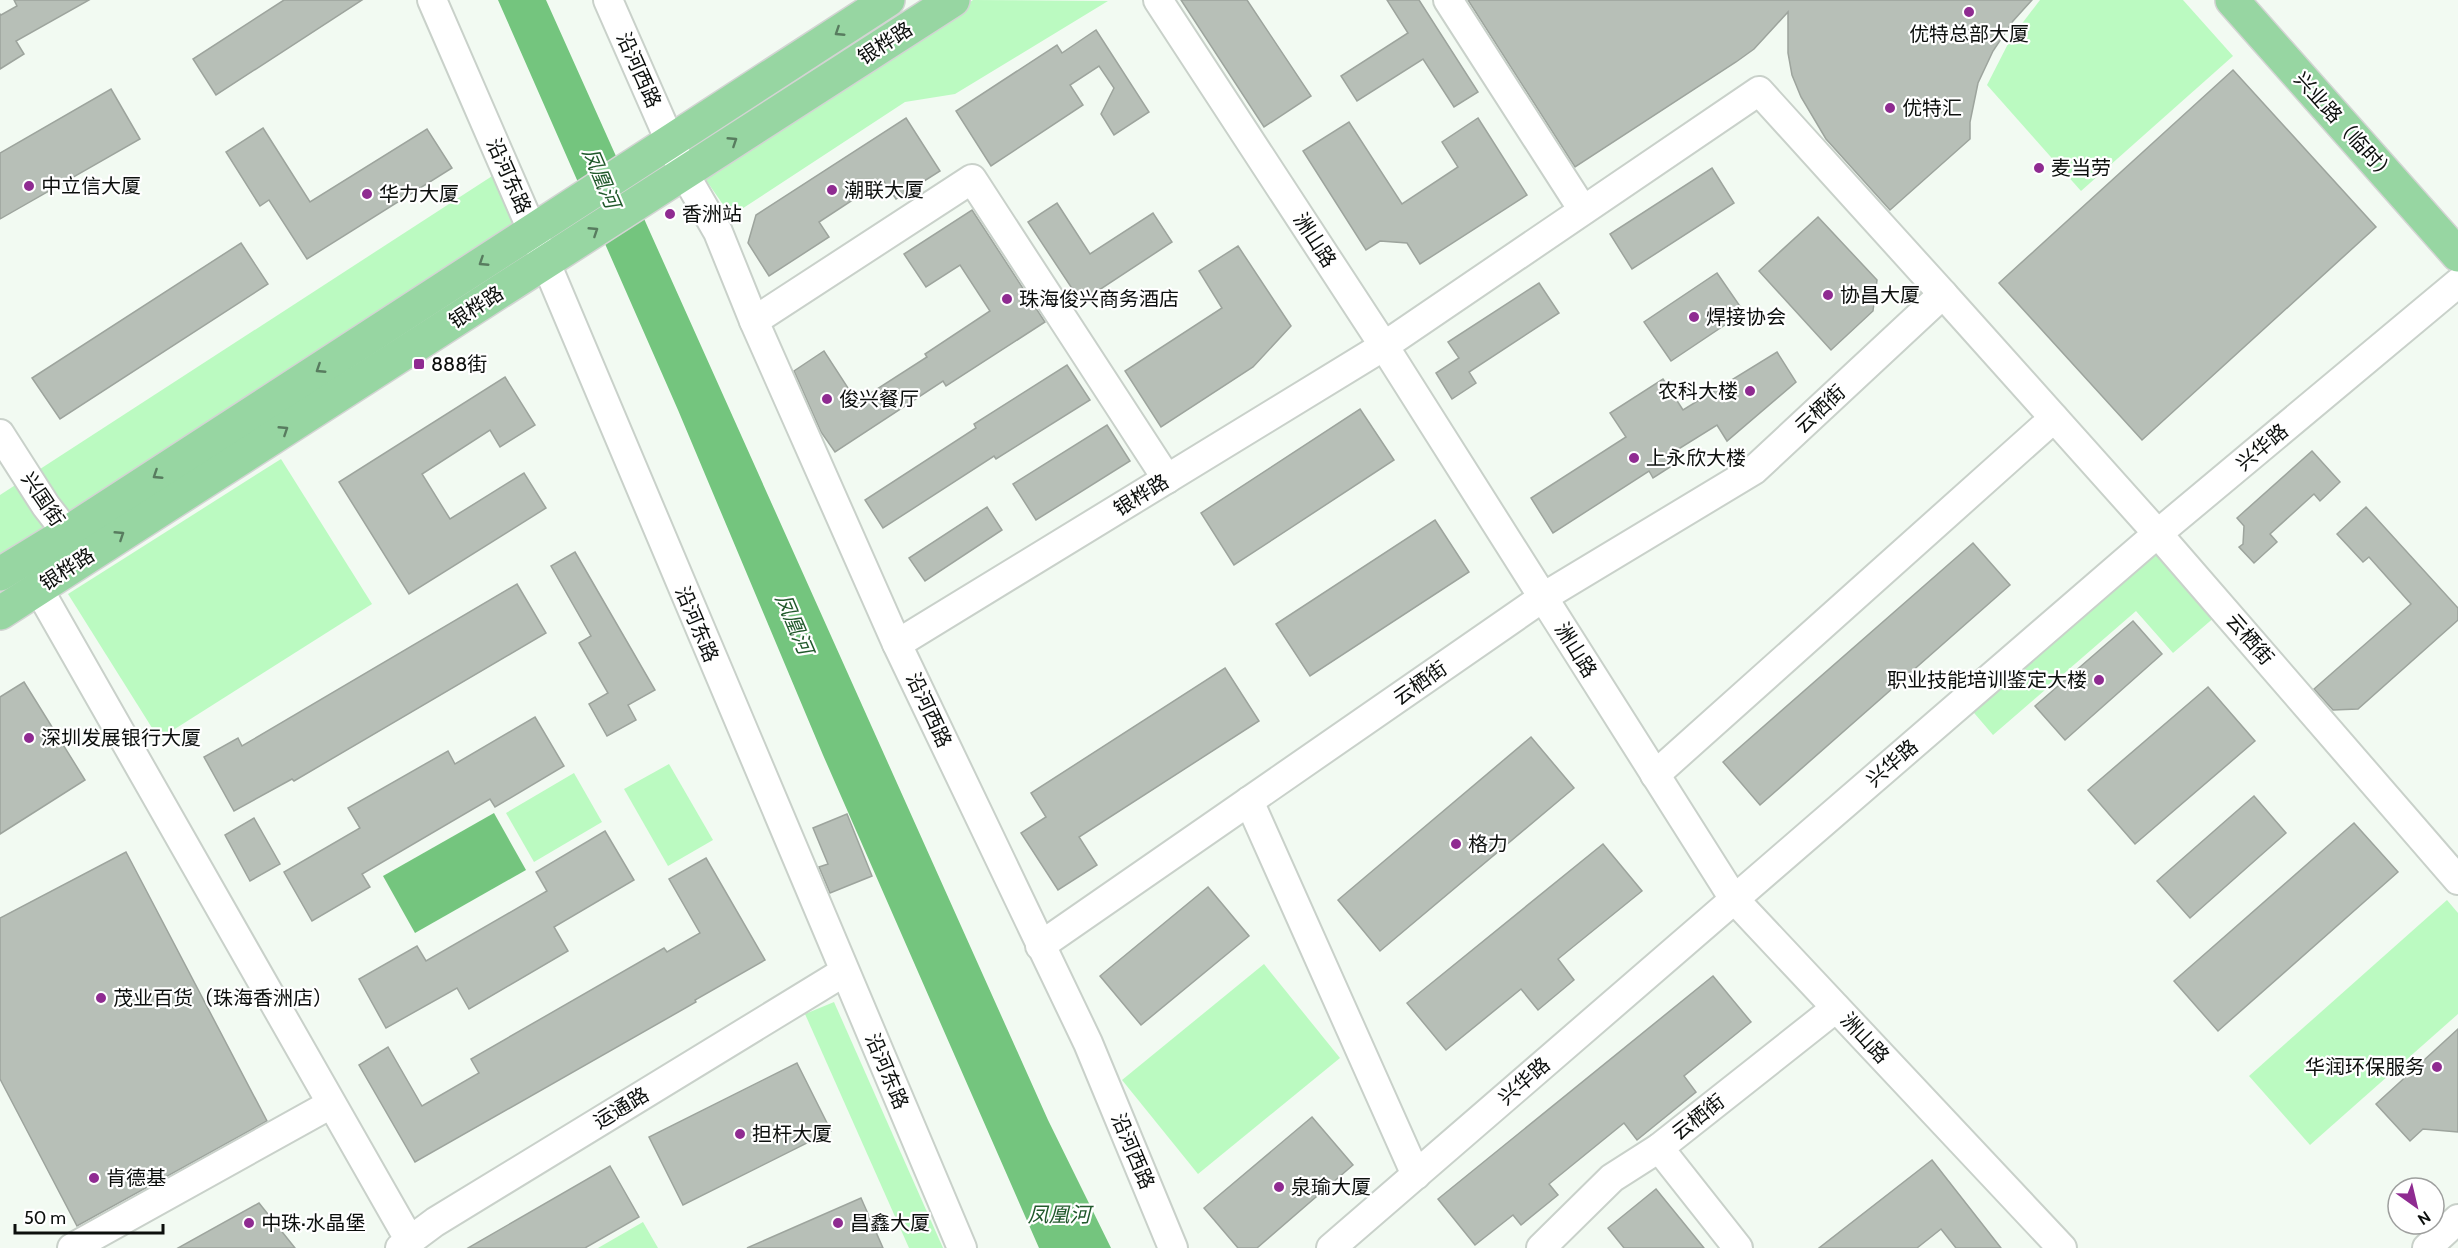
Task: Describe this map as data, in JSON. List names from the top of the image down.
{
  "streets": {
    "main road": ["银桦路", "兴业路（临时）"],
    "street": [
      "沿河西路",
      "沿河东路",
      "洲山路",
      "云栖街",
      "兴华路",
      "兴国街",
      "运通路"
    ]
  },
  "crossings": [
    ["银桦路", "沿河西路"],
    ["银桦路", "沿河东路"],
    ["银桦路", "洲山路"],
    ["银桦路", "云栖街"],
    ["银桦路", "兴国街"],
    ["沿河西路", "云栖街"],
    ["沿河东路", "运通路"],
    ["洲山路", "云栖街"],
    ["洲山路", "兴华路"],
    ["云栖街", "兴华路"]
  ],
  "water": ["凤凰河"],
  "places": {
    "other": [
      "优特总部大厦",
      "优特汇",
      "麦当劳",
      "中立信大厦",
      "潮联大厦",
      "华力大厦",
      "香洲站",
      "协昌大厦",
      "珠海俊兴商务酒店",
      "焊接协会",
      "农科大楼",
      "俊兴餐厅",
      "上永欣大楼",
      "职业技能培训鉴定大楼",
      "深圳发展银行大厦",
      "格力",
      "茂业百货（珠海香洲店）",
      "华润环保服务",
      "担杆大厦",
      "肯德基",
      "泉瑜大厦",
      "中珠·水晶堡",
      "昌鑫大厦"
    ],
    "transit": ["888街"]
  },
  "scale_bar": "50 m",
  "north": "bottom right"
}
